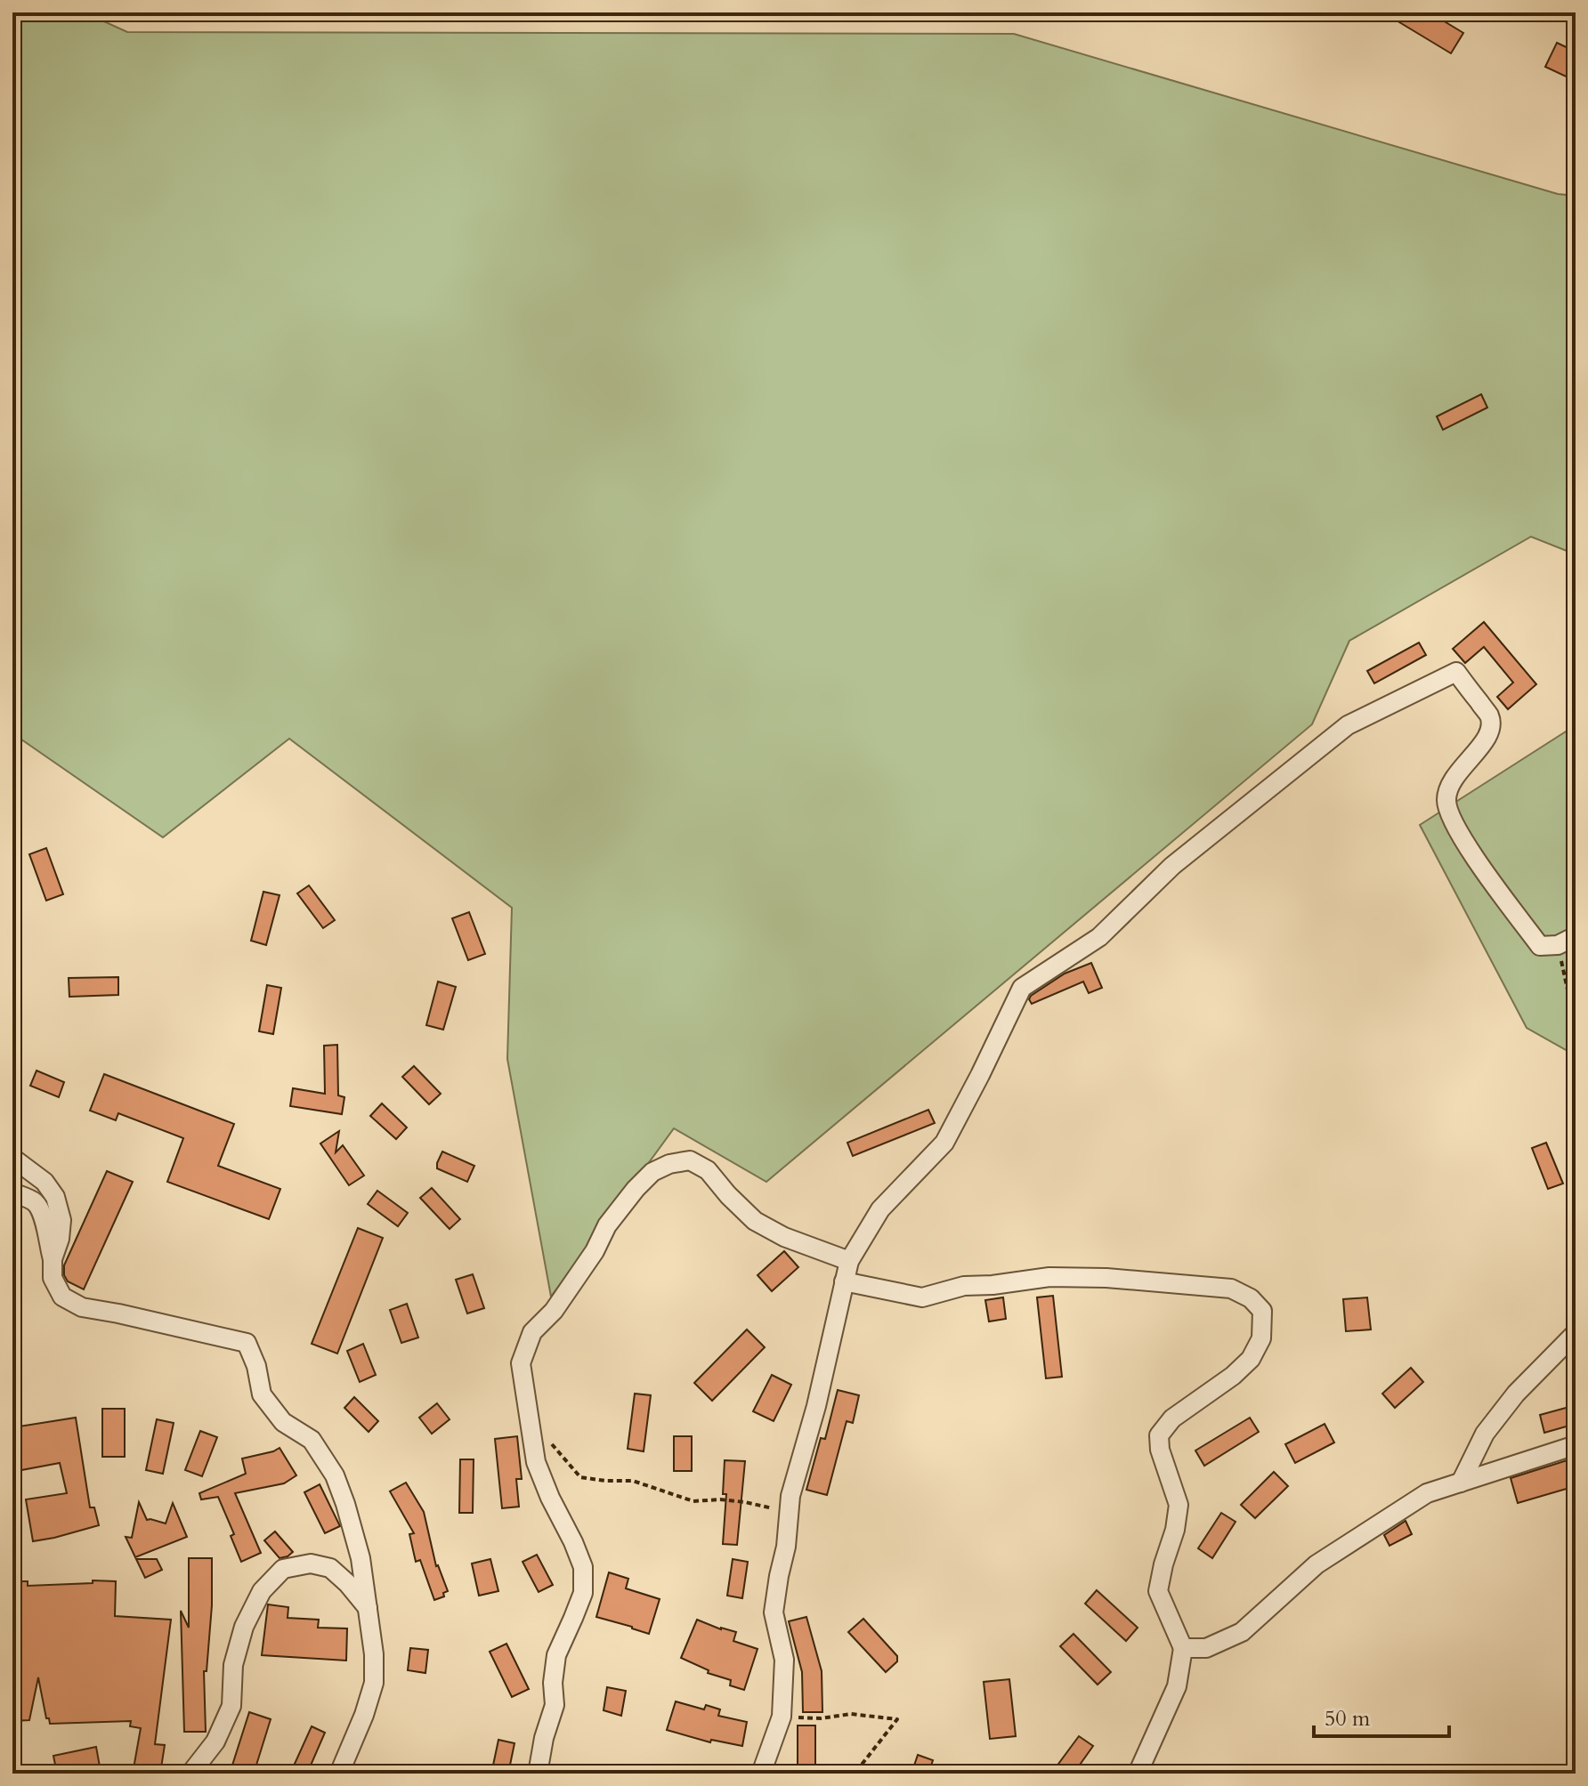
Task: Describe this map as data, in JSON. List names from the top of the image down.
{
  "scale_bar": "50 m"
}
